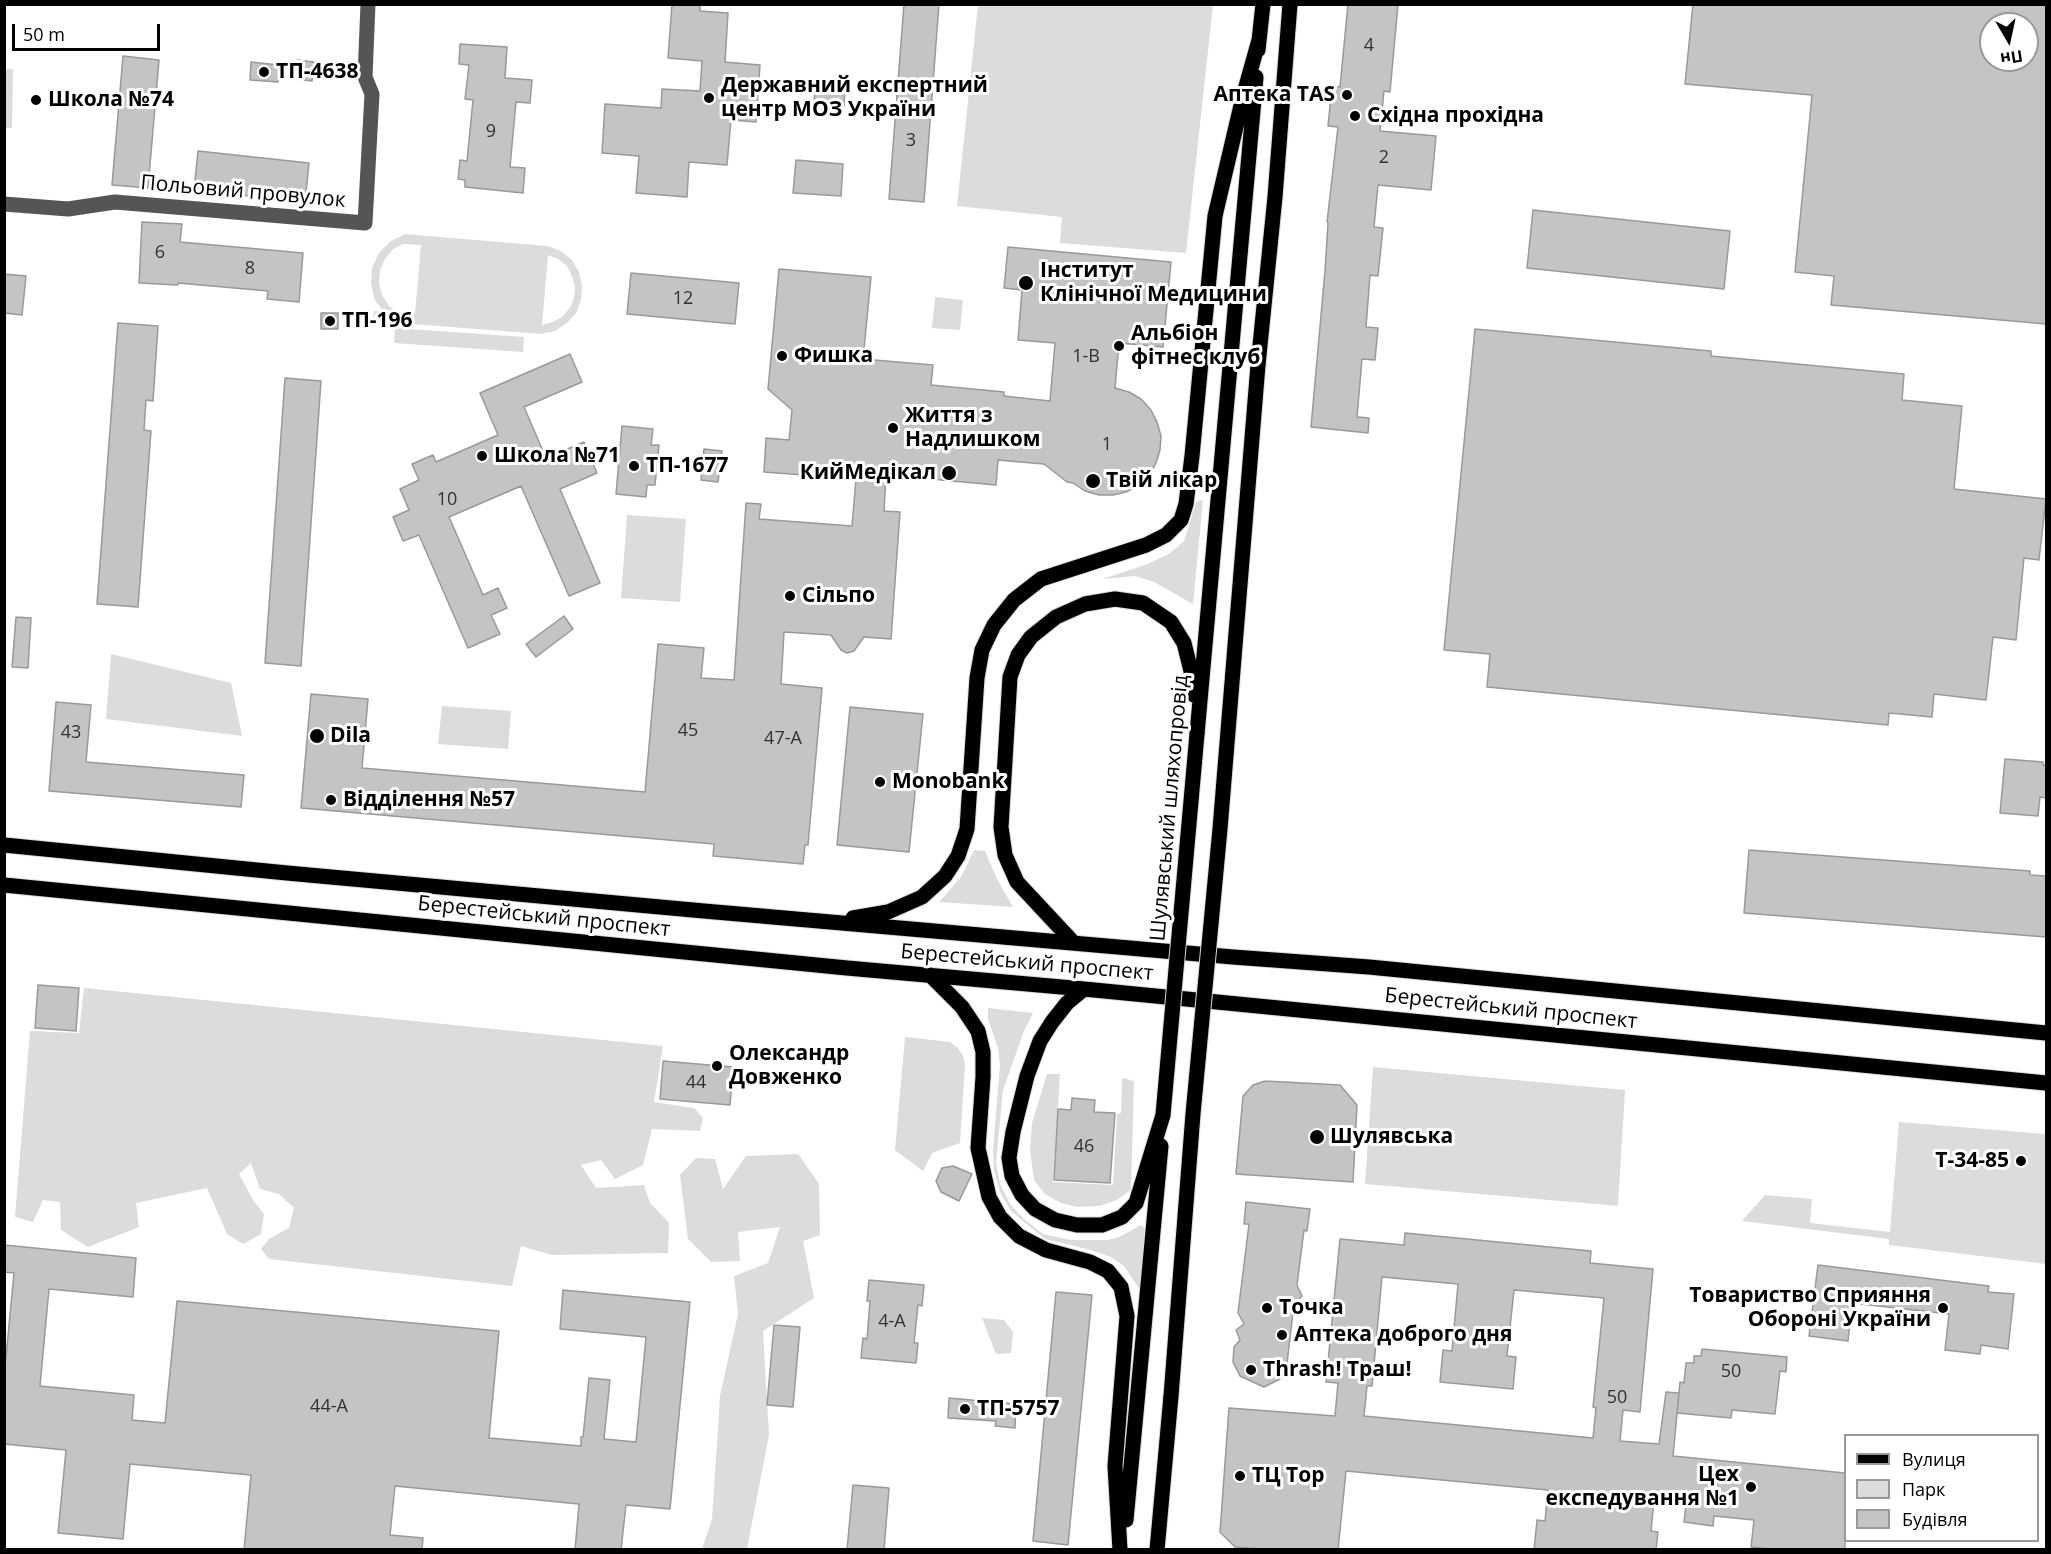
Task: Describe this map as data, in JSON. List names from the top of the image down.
{
  "streets": {
    "main road": ["Шулявський шляхопровід", "Берестейський проспект"],
    "street": ["Польовий провулок"]
  },
  "places": [
    "ТП-4638",
    "Аптека TAS",
    "Державний експертний центр МОЗ України",
    "Школа №74",
    "Східна прохідна",
    "Інститут Клінічної Медицини",
    "ТП-196",
    "Альбіон фітнес клуб",
    "Фишка",
    "Життя з Надлишком",
    "Школа №71",
    "ТП-1677",
    "КийМедікал",
    "Твій лікар",
    "Сільпо",
    "Dila",
    "Monobank",
    "Відділення №57",
    "Олександр Довженко",
    "Шулявська",
    "Т-34-85",
    "Точка",
    "Товариство Сприяння Обороні України",
    "Аптека доброго дня",
    "Thrash! Траш!",
    "ТП-5757",
    "ТЦ Тор",
    "Цех експедування №1"
  ],
  "house_numbers": [
    "4",
    "9",
    "3",
    "2",
    "6",
    "8",
    "12",
    "1-В",
    "1",
    "10",
    "45",
    "43",
    "47-А",
    "44",
    "46",
    "4-А",
    "50",
    "50",
    "44-А"
  ],
  "legend": ["Вулиця", "Парк", "Будівля"],
  "scale_bar": "50 m",
  "north": "bottom"
}
